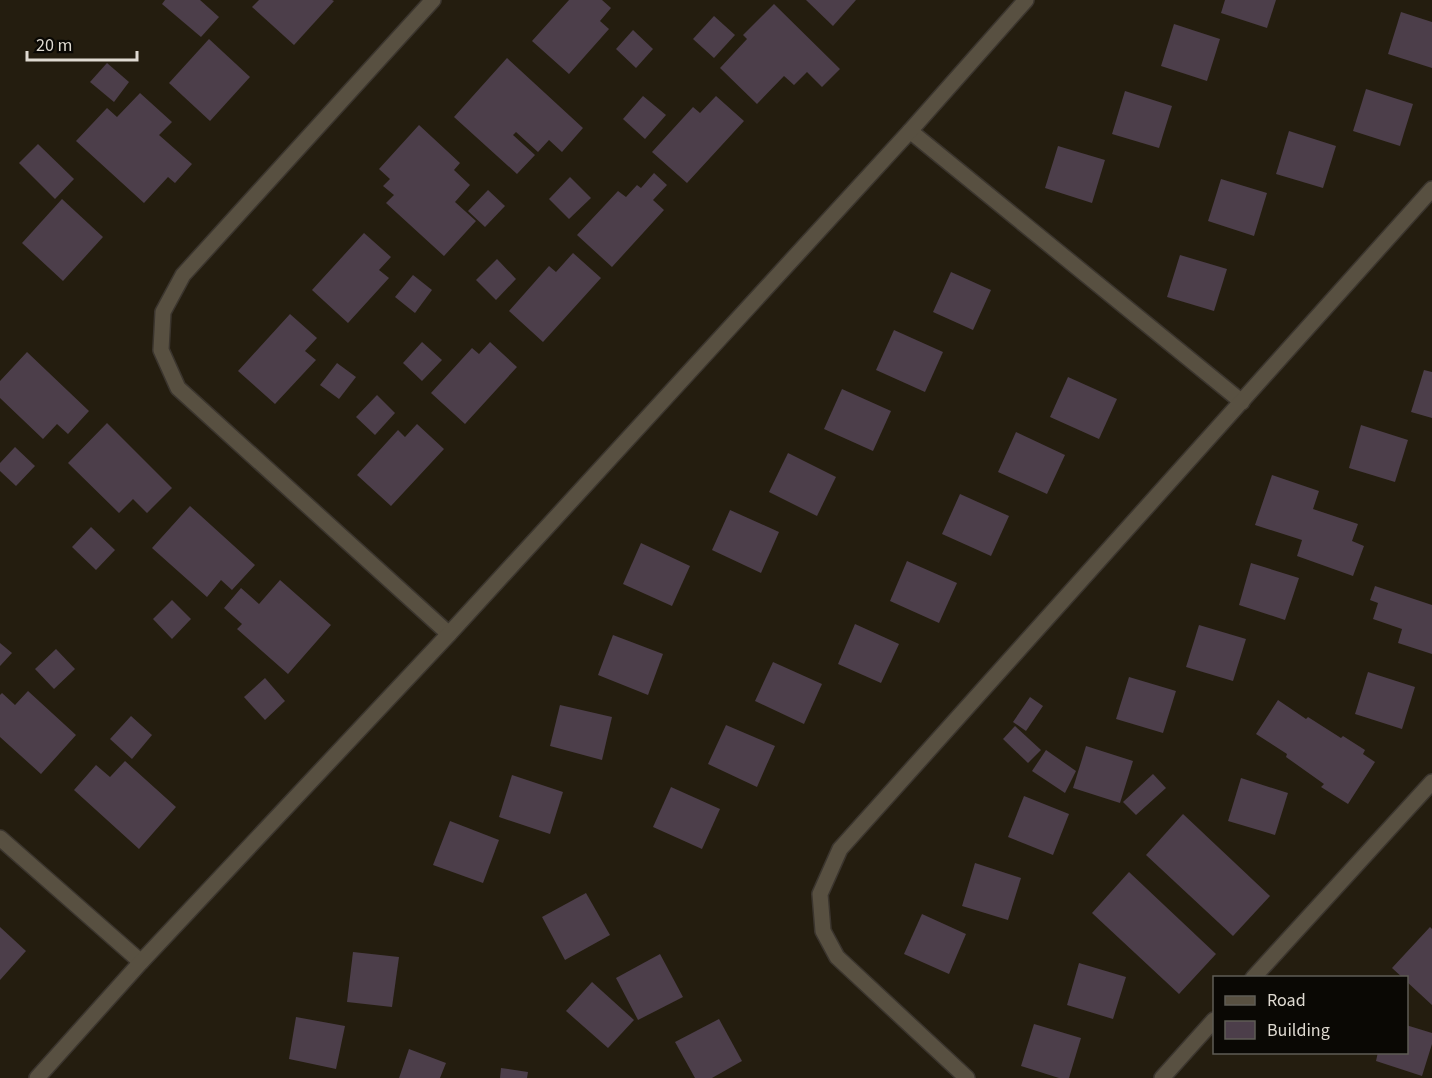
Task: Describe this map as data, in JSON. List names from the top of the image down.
{
  "legend": ["Road", "Building"],
  "scale_bar": "20 m"
}
